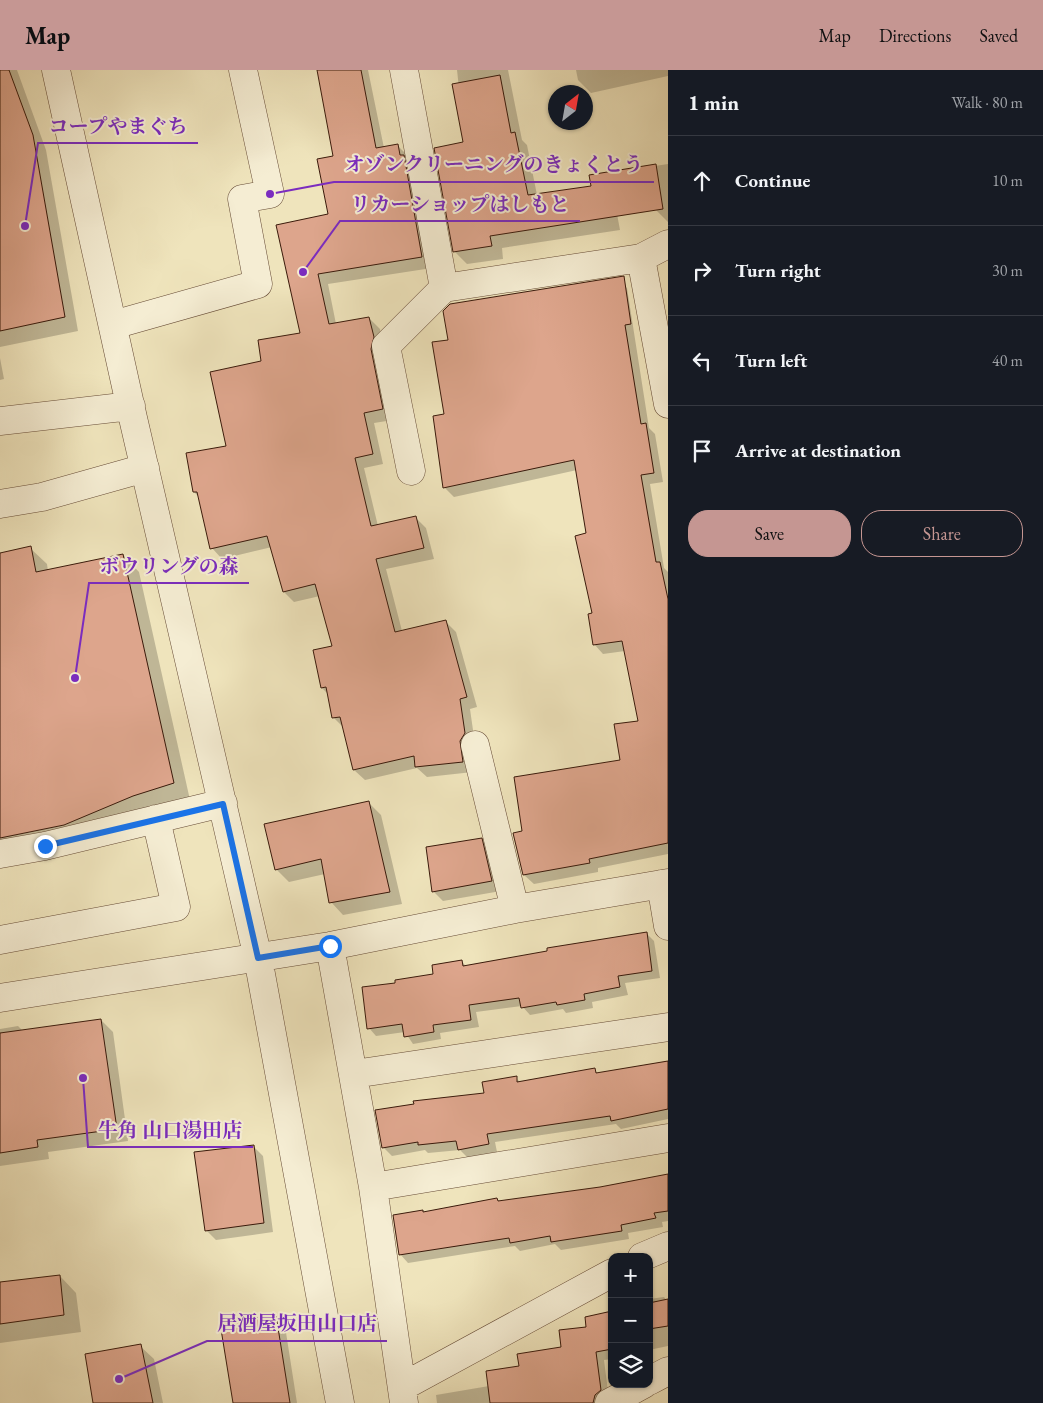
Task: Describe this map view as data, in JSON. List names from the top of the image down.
{
  "places": [
    "オゾンクリーニングのきょくとう",
    "コープやまぐち",
    "リカーショップはしもと",
    "ボウリングの森",
    "牛角 山口湯田店",
    "居酒屋坂田山口店"
  ],
  "north": "top right",
  "page": {
    "header": "Map",
    "nav": ["Map", "Directions", "Saved"],
    "heading": ["1 min", "Walk · 80 m"],
    "list": [
      ["Continue", "10 m"],
      ["Turn right", "30 m"],
      ["Turn left", "40 m"],
      "Arrive at destination"
    ],
    "buttons": ["Save", "Share"],
    "map_buttons": ["+", "−"]
  }
}
